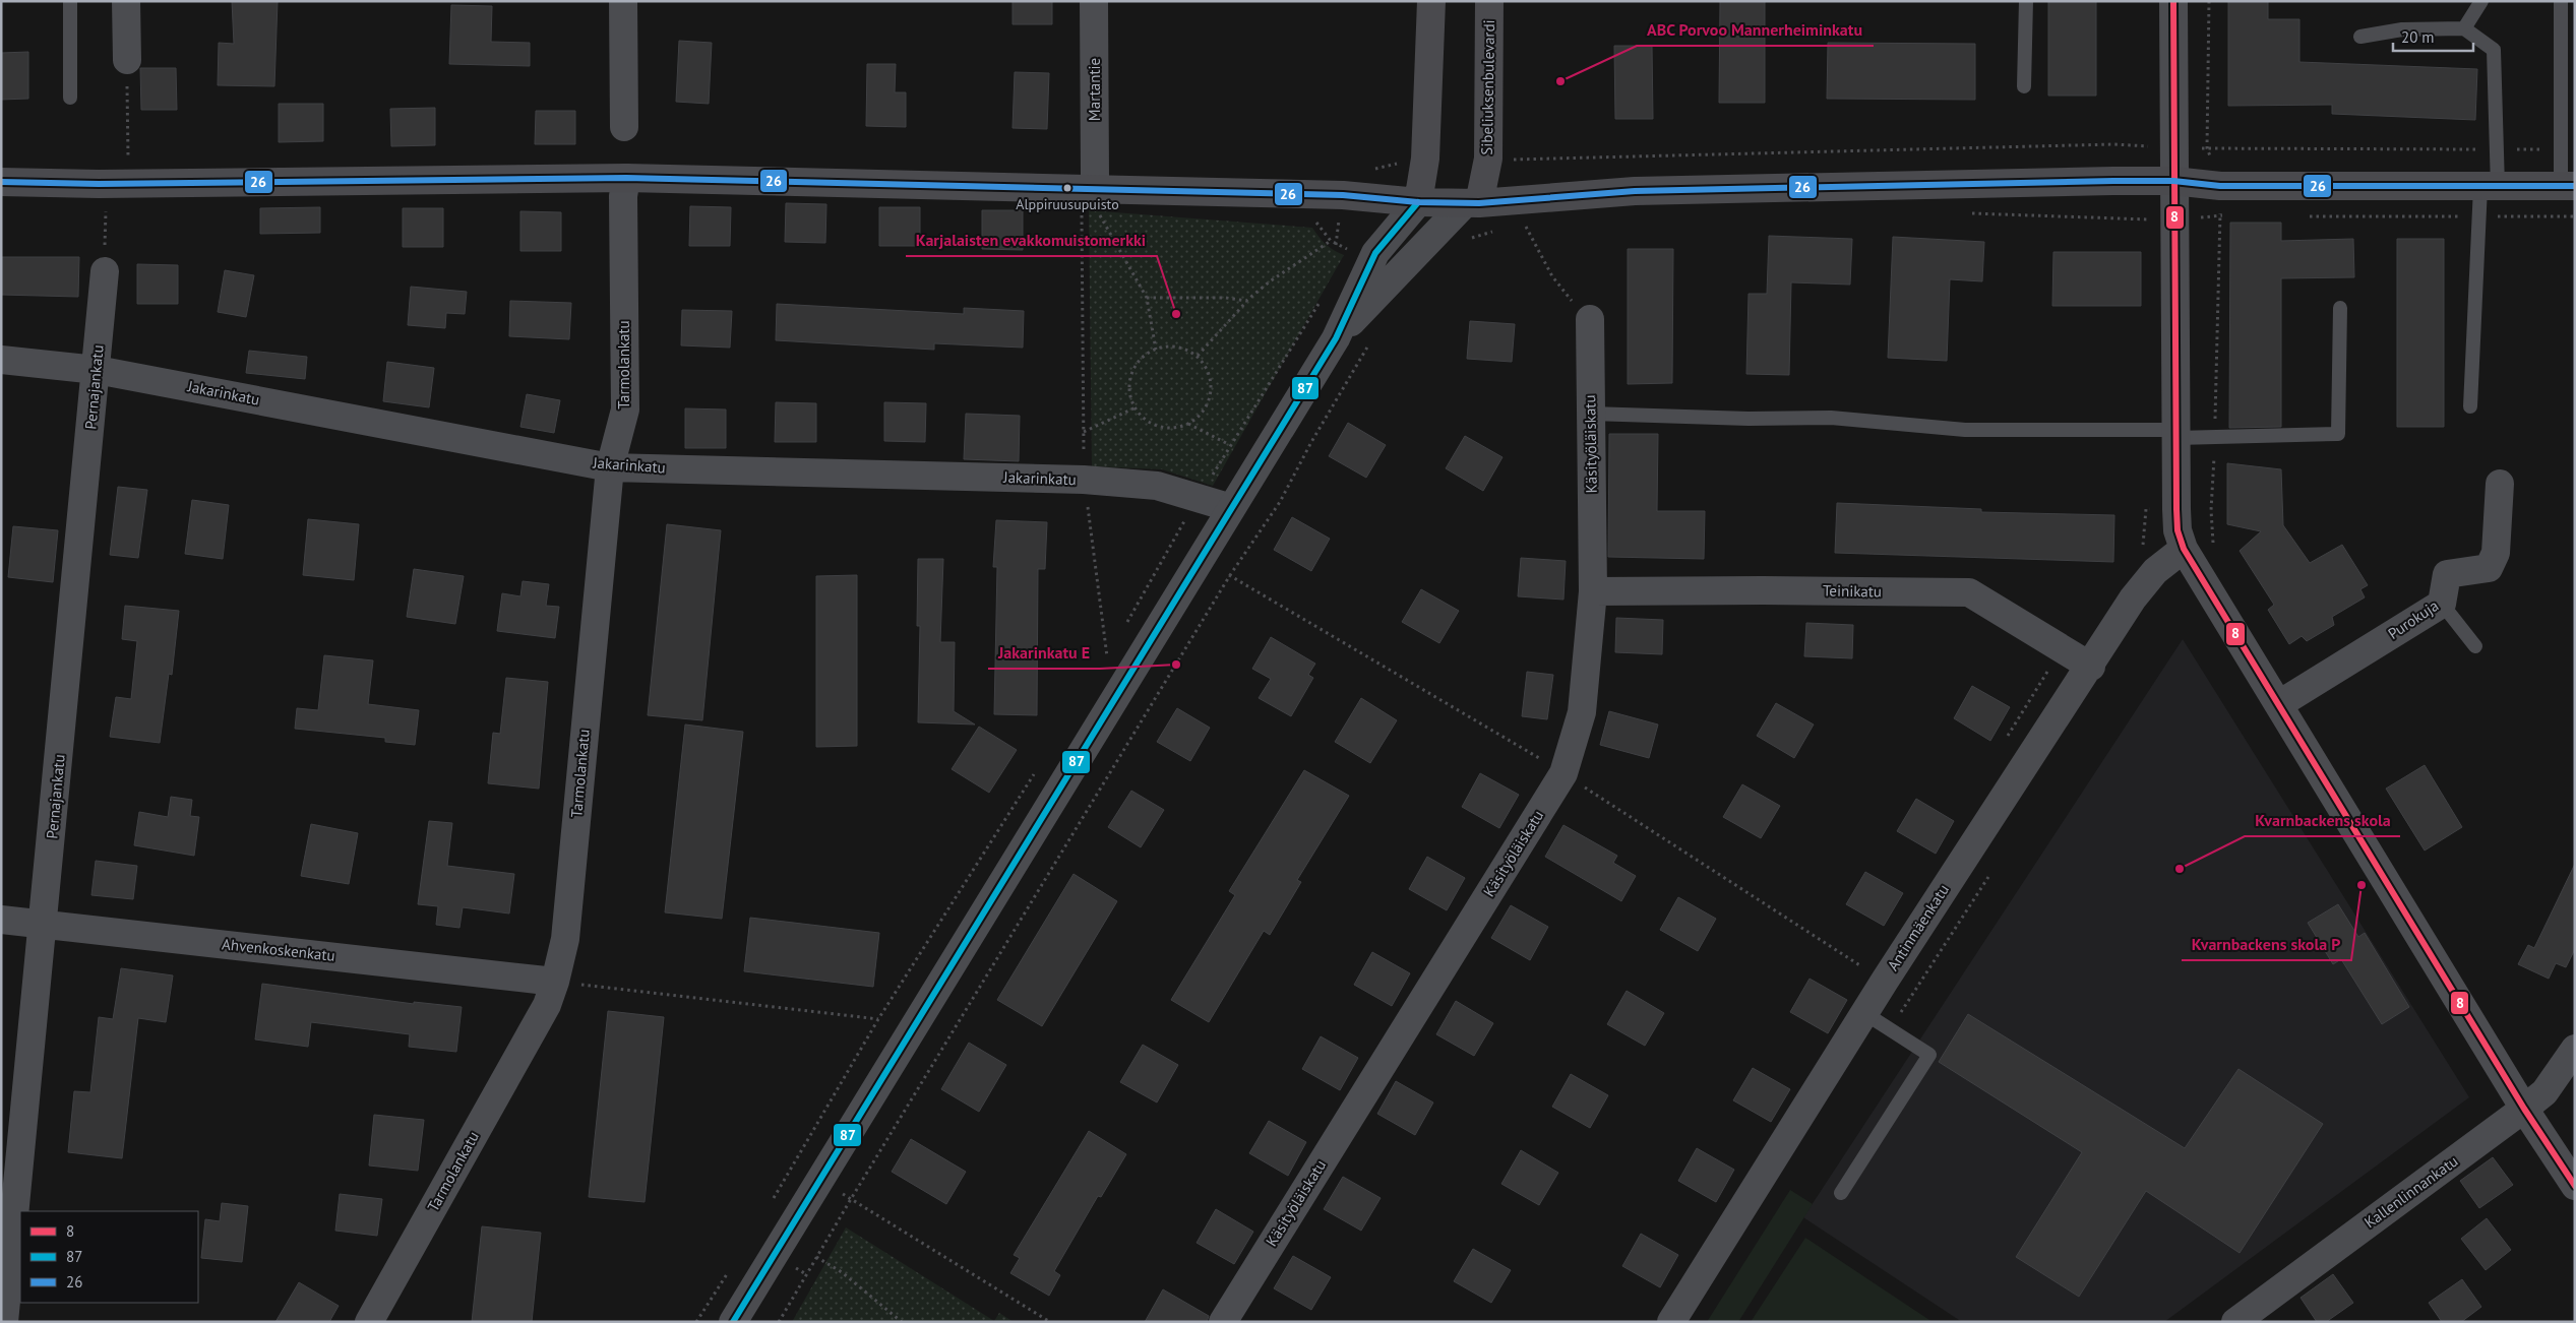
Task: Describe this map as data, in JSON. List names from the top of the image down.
{
  "streets": {
    "main road": ["Sibeliuksenbulevardi"],
    "street": [
      "Martantie",
      "Tarmolankatu",
      "Pernajankatu",
      "Jakarinkatu",
      "Käsityöläiskatu",
      "Teinikatu",
      "Purokuja",
      "Antinmäenkatu",
      "Ahvenkoskenkatu",
      "Kallenlinnankatu"
    ]
  },
  "crossings": [
    ["Tarmolankatu", "Jakarinkatu"],
    ["Tarmolankatu", "Ahvenkoskenkatu"],
    ["Pernajankatu", "Jakarinkatu"],
    ["Pernajankatu", "Ahvenkoskenkatu"],
    ["Käsityöläiskatu", "Teinikatu"],
    ["Teinikatu", "Antinmäenkatu"]
  ],
  "places": [
    "ABC Porvoo Mannerheiminkatu",
    "Alppiruusupuisto",
    "Karjalaisten evakkomuistomerkki",
    "Jakarinkatu E",
    "Kvarnbackens skola",
    "Kvarnbackens skola P"
  ],
  "lines": ["transit line 8", "transit line 26", "transit line 87"],
  "legend": ["8", "87", "26"],
  "scale_bar": "20 m"
}
